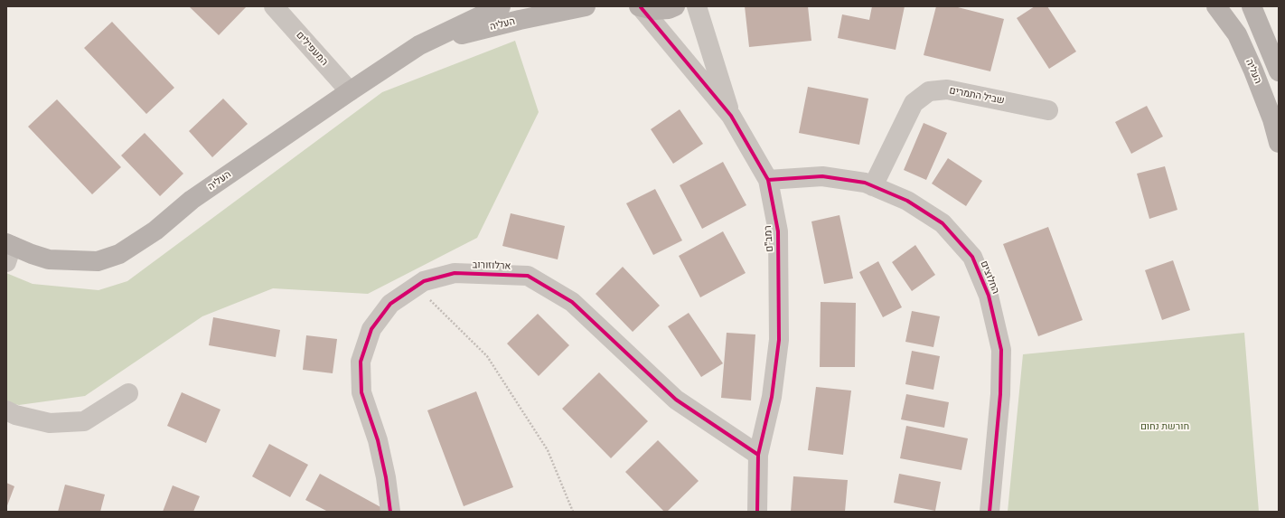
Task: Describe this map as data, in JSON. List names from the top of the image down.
{
  "streets": {
    "main road": ["העליה"],
    "street": [
      "המעפילים",
      "שביל התמרים",
      "רמב\"ם",
      "ארלוזורוב",
      "החלוצים"
    ]
  },
  "crossings": [
    ["העליה", "המעפילים"],
    ["שביל התמרים", "החלוצים"],
    ["רמב\"ם", "ארלוזורוב"],
    ["רמב\"ם", "החלוצים"]
  ],
  "parks": ["חורשת נחום"]
}
